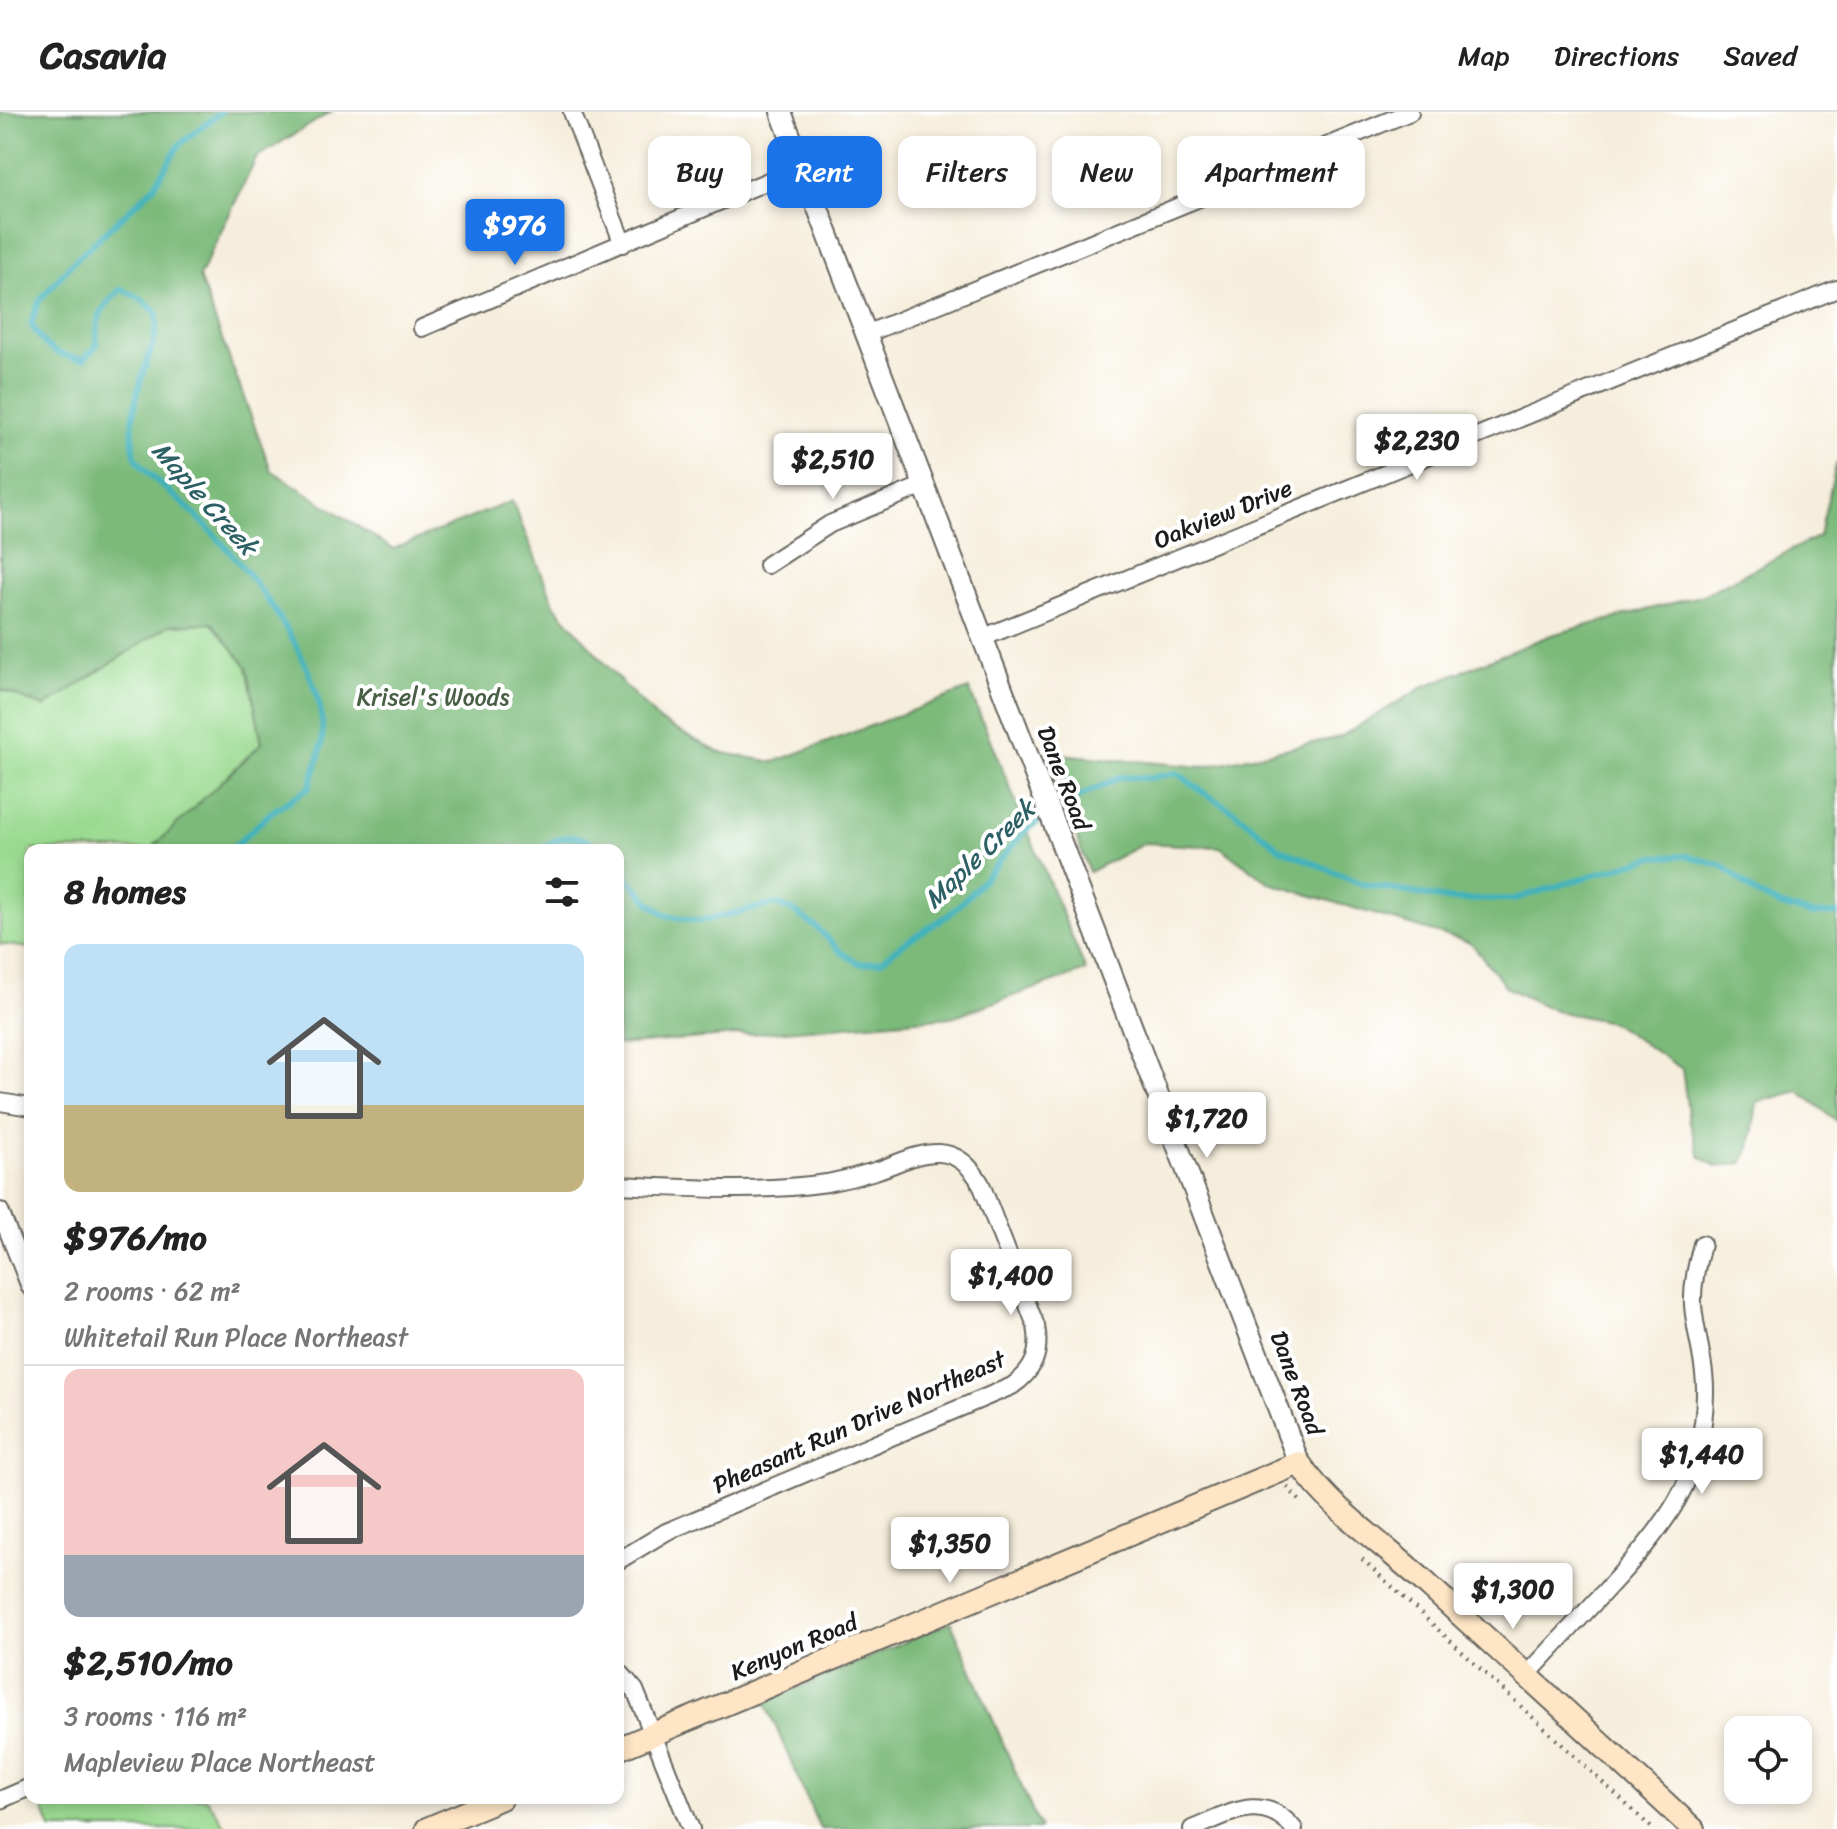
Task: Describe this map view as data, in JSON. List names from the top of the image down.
{
  "streets": {
    "main road": ["Kenyon Road"],
    "street": ["Oakview Drive", "Dane Road", "Pheasant Run Drive Northeast"]
  },
  "crossings": [
    ["Oakview Drive", "Dane Road"],
    ["Dane Road", "Kenyon Road"]
  ],
  "water": ["Maple Creek"],
  "parks": ["Krisel's Woods"],
  "page": {
    "header": "Casavia",
    "nav": ["Map", "Directions", "Saved"],
    "chip": [
      "Buy",
      "Rent",
      "Filters",
      "New",
      "Apartment"
    ],
    "price": [
      "$976",
      "$2,230",
      "$2,510",
      "$1,720",
      "$1,400",
      "$1,440",
      "$1,350",
      "$1,300"
    ],
    "heading": "8 homes",
    "list": [
      {
        "name": "$976/mo",
        "note": "2 rooms · 62 m² · Whitetail Run Place Northeast"
      },
      {
        "name": "$2,510/mo",
        "note": "3 rooms · 116 m² · Mapleview Place Northeast"
      }
    ]
  }
}
